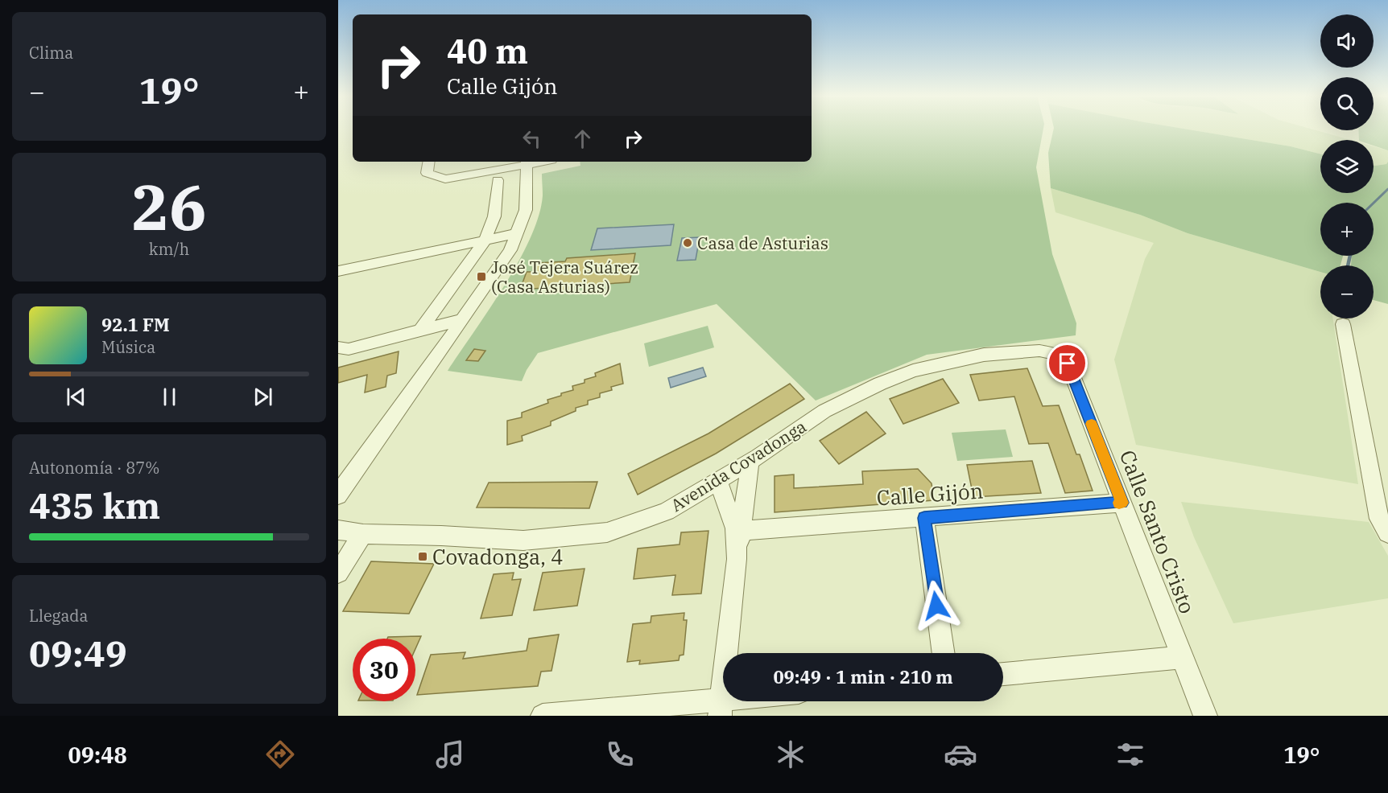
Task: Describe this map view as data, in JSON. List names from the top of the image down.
{
  "streets": {
    "street": ["Avenida Covadonga", "Calle Gijón", "Calle Santo Cristo"]
  },
  "crossings": [
    ["Avenida Covadonga", "Calle Santo Cristo"],
    ["Calle Gijón", "Calle Santo Cristo"]
  ],
  "places": {
    "other": ["Casa de Asturias"],
    "transit": ["José Tejera Suárez (Casa Asturias)", "Covadonga, 4"]
  },
  "page": {
    "tile": [
      "Clima",
      ["26", "km/h"],
      ["Autonomía · 87%", "435 km"],
      ["Llegada", "09:49"]
    ],
    "map_buttons": ["+", "−"],
    "turn": ["40 m", "Calle Gijón"],
    "heat": ["−", "19°", "+"],
    "song": ["92.1 FM", "Música"],
    "limit": "30",
    "trip": "09:49 · 1 min · 210 m",
    "tabs": ["09:48", "19°"]
  }
}
